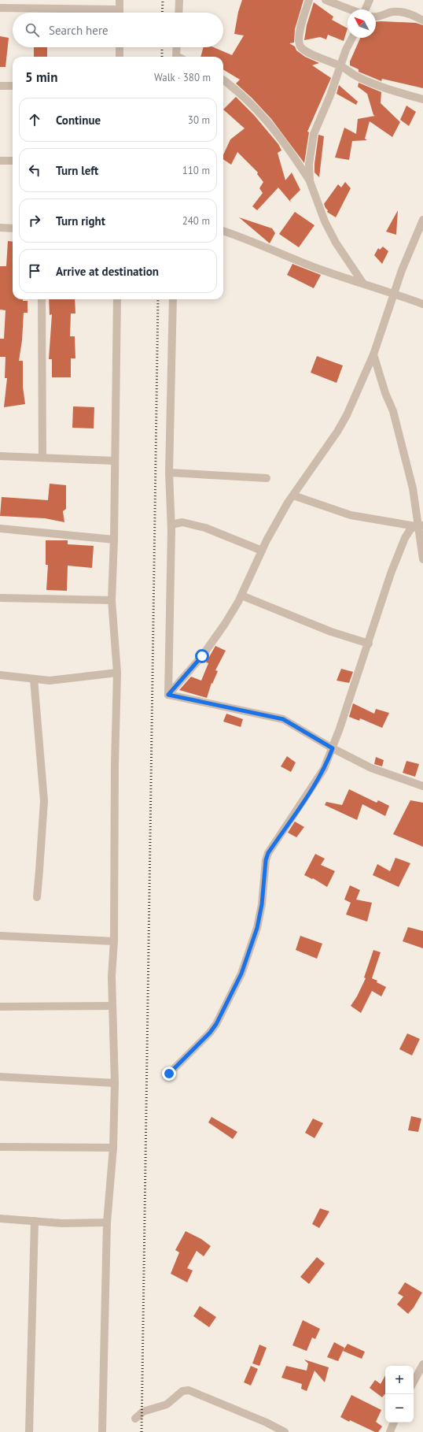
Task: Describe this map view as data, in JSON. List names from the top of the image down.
{
  "north": "top left",
  "page": {
    "search": "Search here",
    "heading": ["5 min", "Walk · 380 m"],
    "list": [
      ["Continue", "30 m"],
      ["Turn left", "110 m"],
      ["Turn right", "240 m"],
      "Arrive at destination"
    ],
    "map_buttons": ["+", "−"]
  }
}
